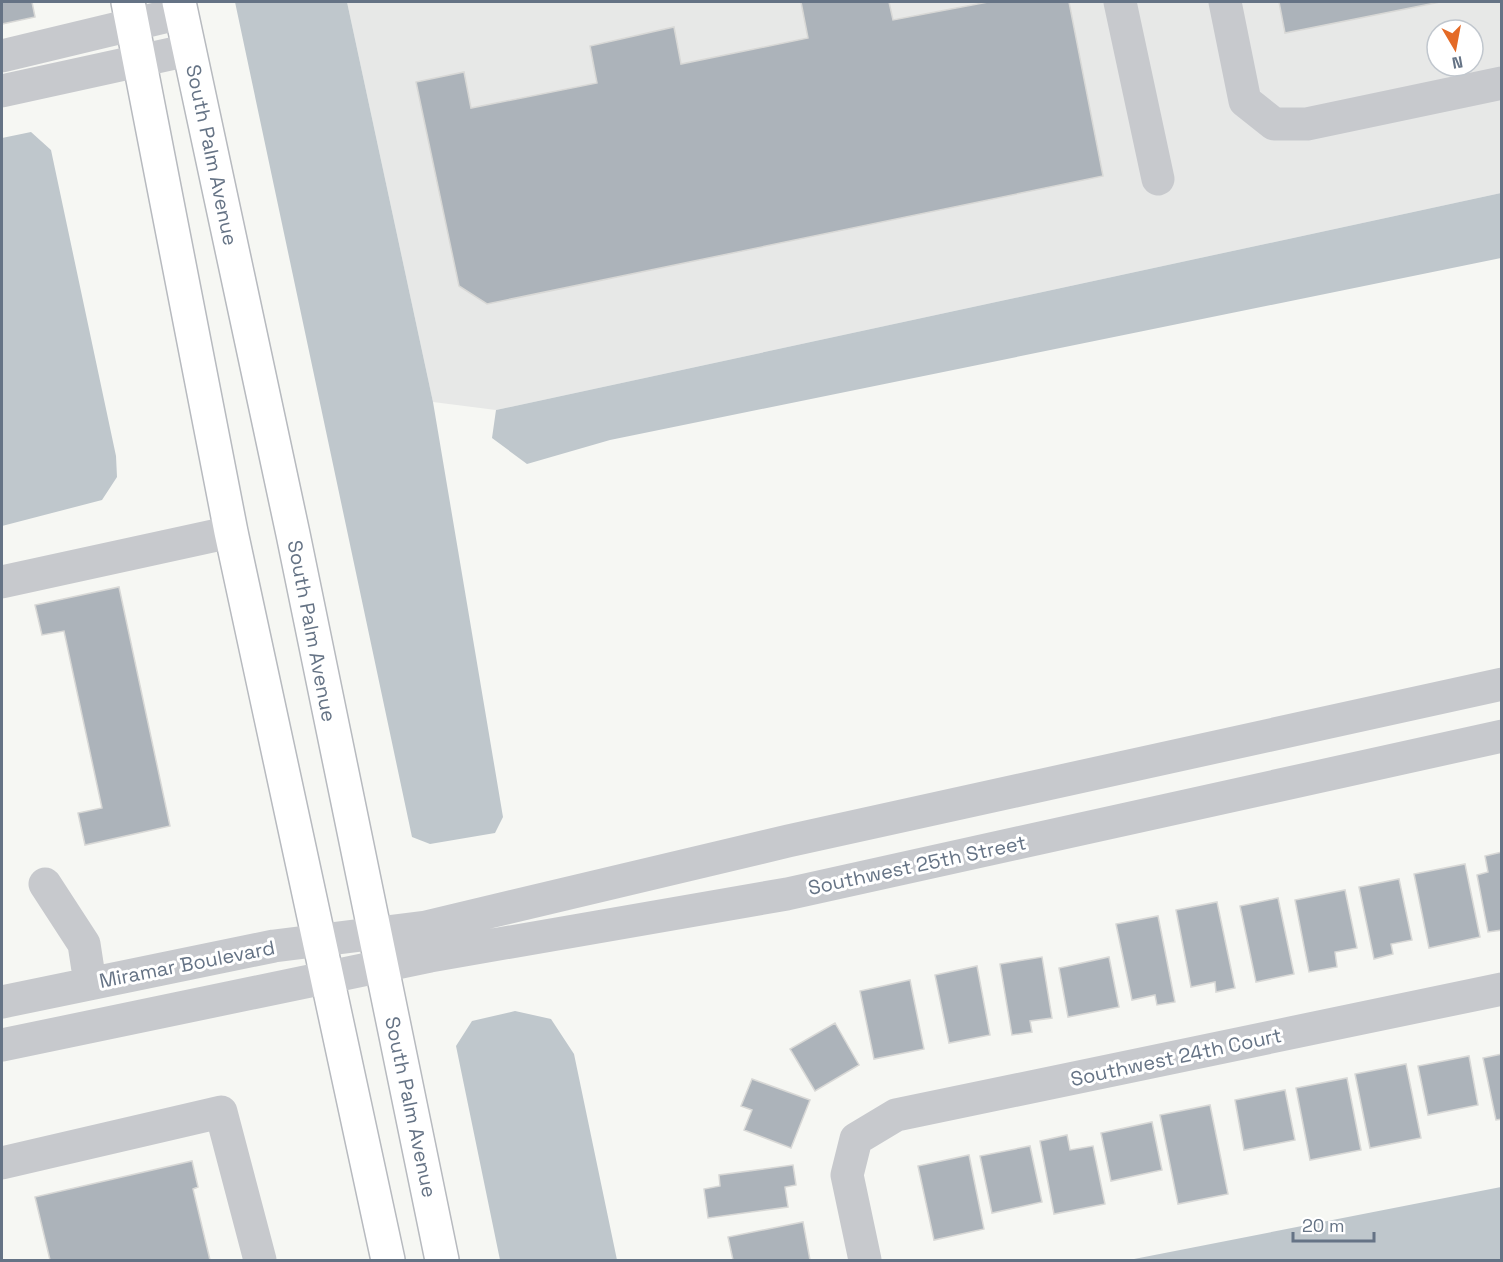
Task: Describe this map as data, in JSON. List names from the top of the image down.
{
  "streets": {
    "main road": ["South Palm Avenue"],
    "street": ["Southwest 25th Street", "Miramar Boulevard", "Southwest 24th Court"]
  },
  "crossings": [
    ["South Palm Avenue", "Southwest 25th Street"],
    ["South Palm Avenue", "Miramar Boulevard"]
  ],
  "scale_bar": "20 m",
  "north": "bottom"
}
